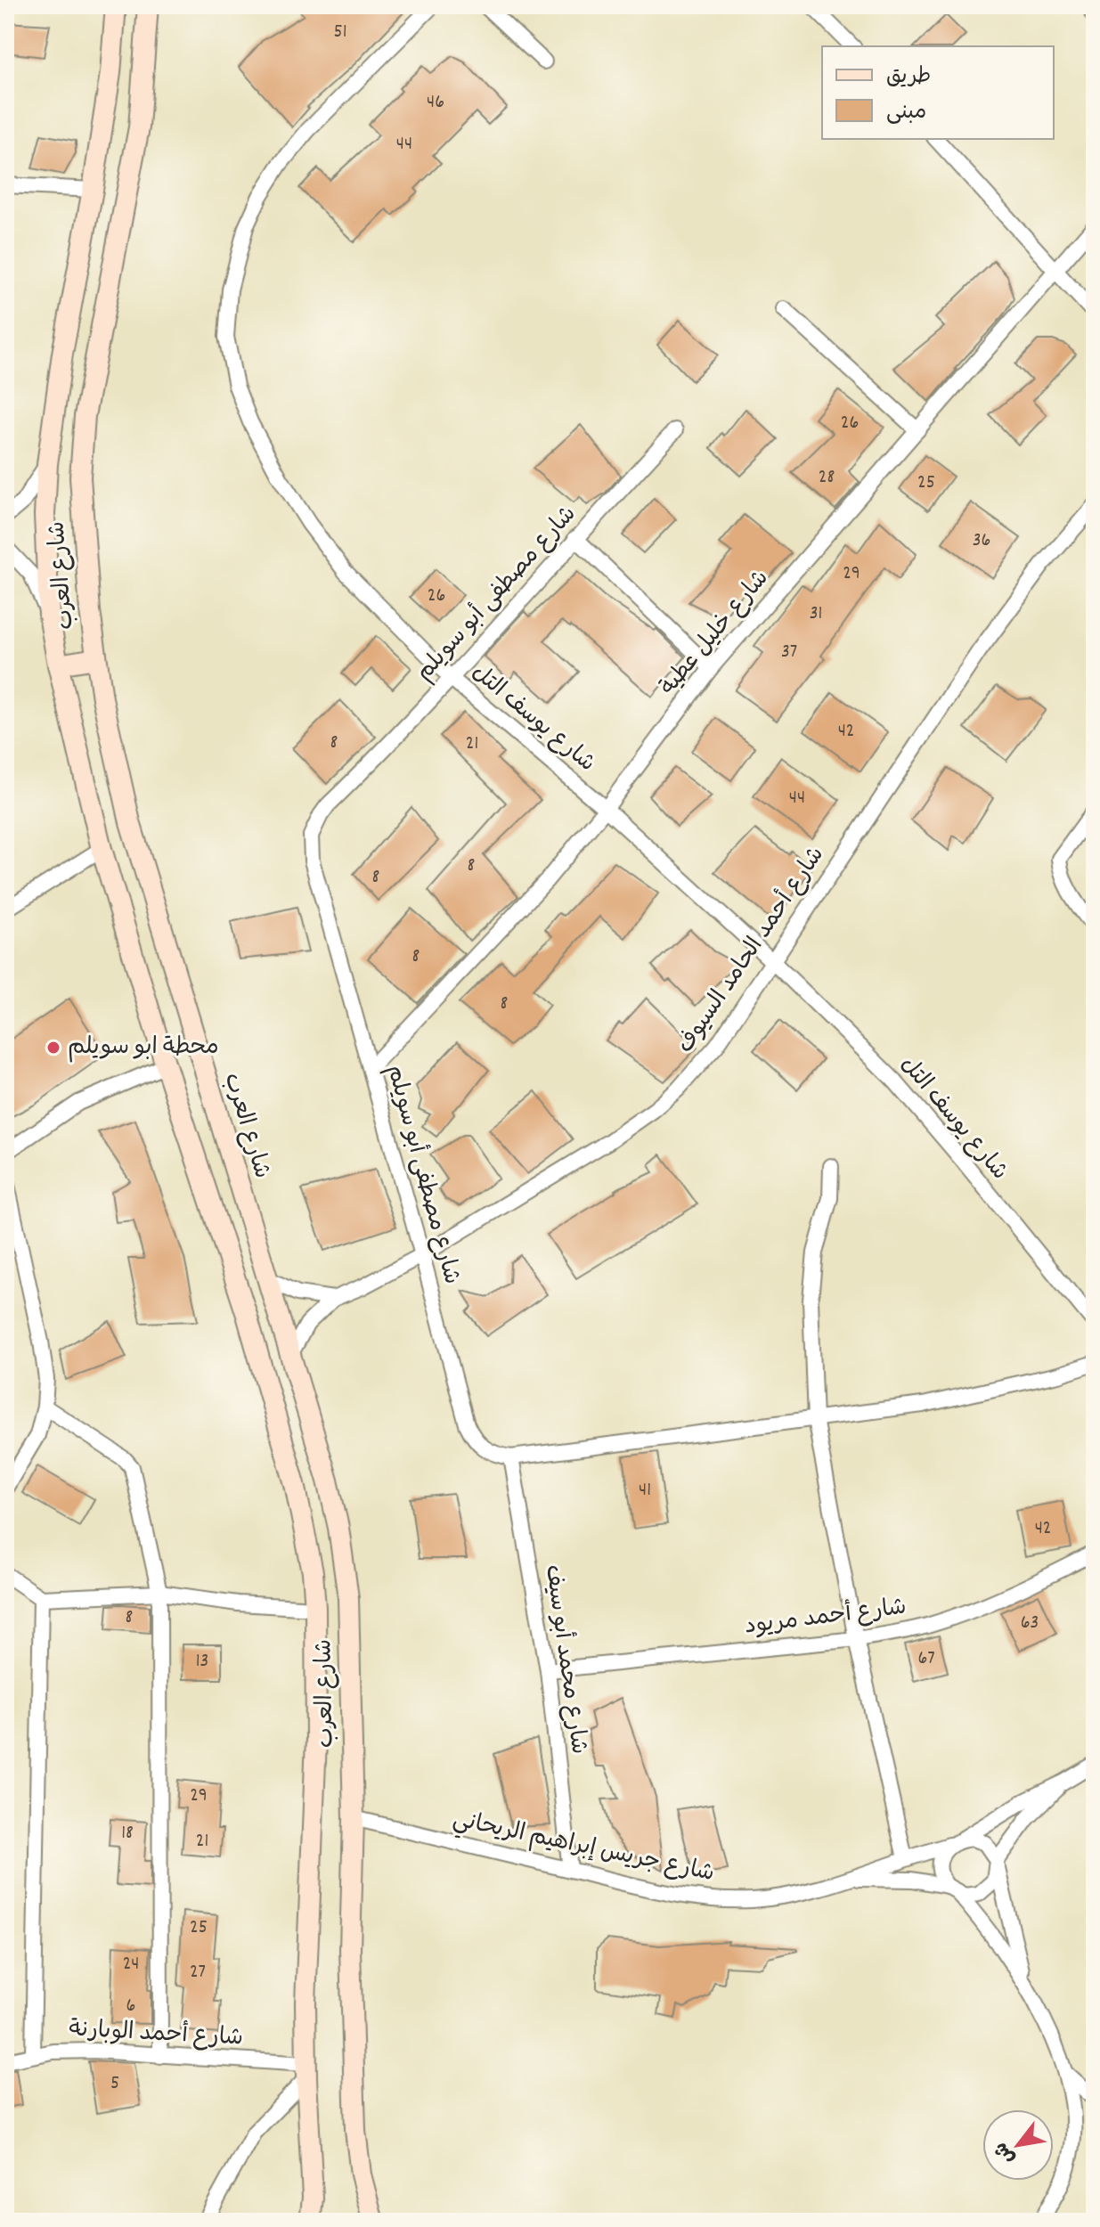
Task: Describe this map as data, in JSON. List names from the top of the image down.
{
  "streets": {
    "main road": ["شارع العرب"],
    "street": [
      "شارع مصطفى أبو سويلم",
      "شارع خليل عطية",
      "شارع يوسف التل",
      "شارع أحمد الحامد السيوف",
      "شارع أحمد مريود",
      "شارع محمد أبو سيف",
      "شارع جريس إبراهيم الريحاني",
      "شارع أحمد الوبارنة"
    ]
  },
  "crossings": [
    ["شارع العرب", "شارع أحمد الحامد السيوف"],
    ["شارع العرب", "شارع جريس إبراهيم الريحاني"],
    ["شارع العرب", "شارع أحمد الوبارنة"],
    ["شارع مصطفى أبو سويلم", "شارع خليل عطية"],
    ["شارع مصطفى أبو سويلم", "شارع يوسف التل"],
    ["شارع مصطفى أبو سويلم", "شارع أحمد الحامد السيوف"],
    ["شارع مصطفى أبو سويلم", "شارع محمد أبو سيف"],
    ["شارع خليل عطية", "شارع يوسف التل"],
    ["شارع يوسف التل", "شارع أحمد الحامد السيوف"],
    ["شارع أحمد مريود", "شارع محمد أبو سيف"],
    ["شارع محمد أبو سيف", "شارع جريس إبراهيم الريحاني"]
  ],
  "places": ["محطة ابو سويلم"],
  "house_numbers": [
    "51",
    "46",
    "44",
    "26",
    "28",
    "25",
    "36",
    "29",
    "26",
    "31",
    "37",
    "42",
    "8",
    "21",
    "44",
    "8",
    "8",
    "8",
    "8",
    "41",
    "42",
    "8",
    "63",
    "67",
    "13",
    "29",
    "18",
    "21",
    "25",
    "24",
    "27",
    "6",
    "5"
  ],
  "legend": ["طريق", "مبنى"],
  "north": "bottom left"
}
